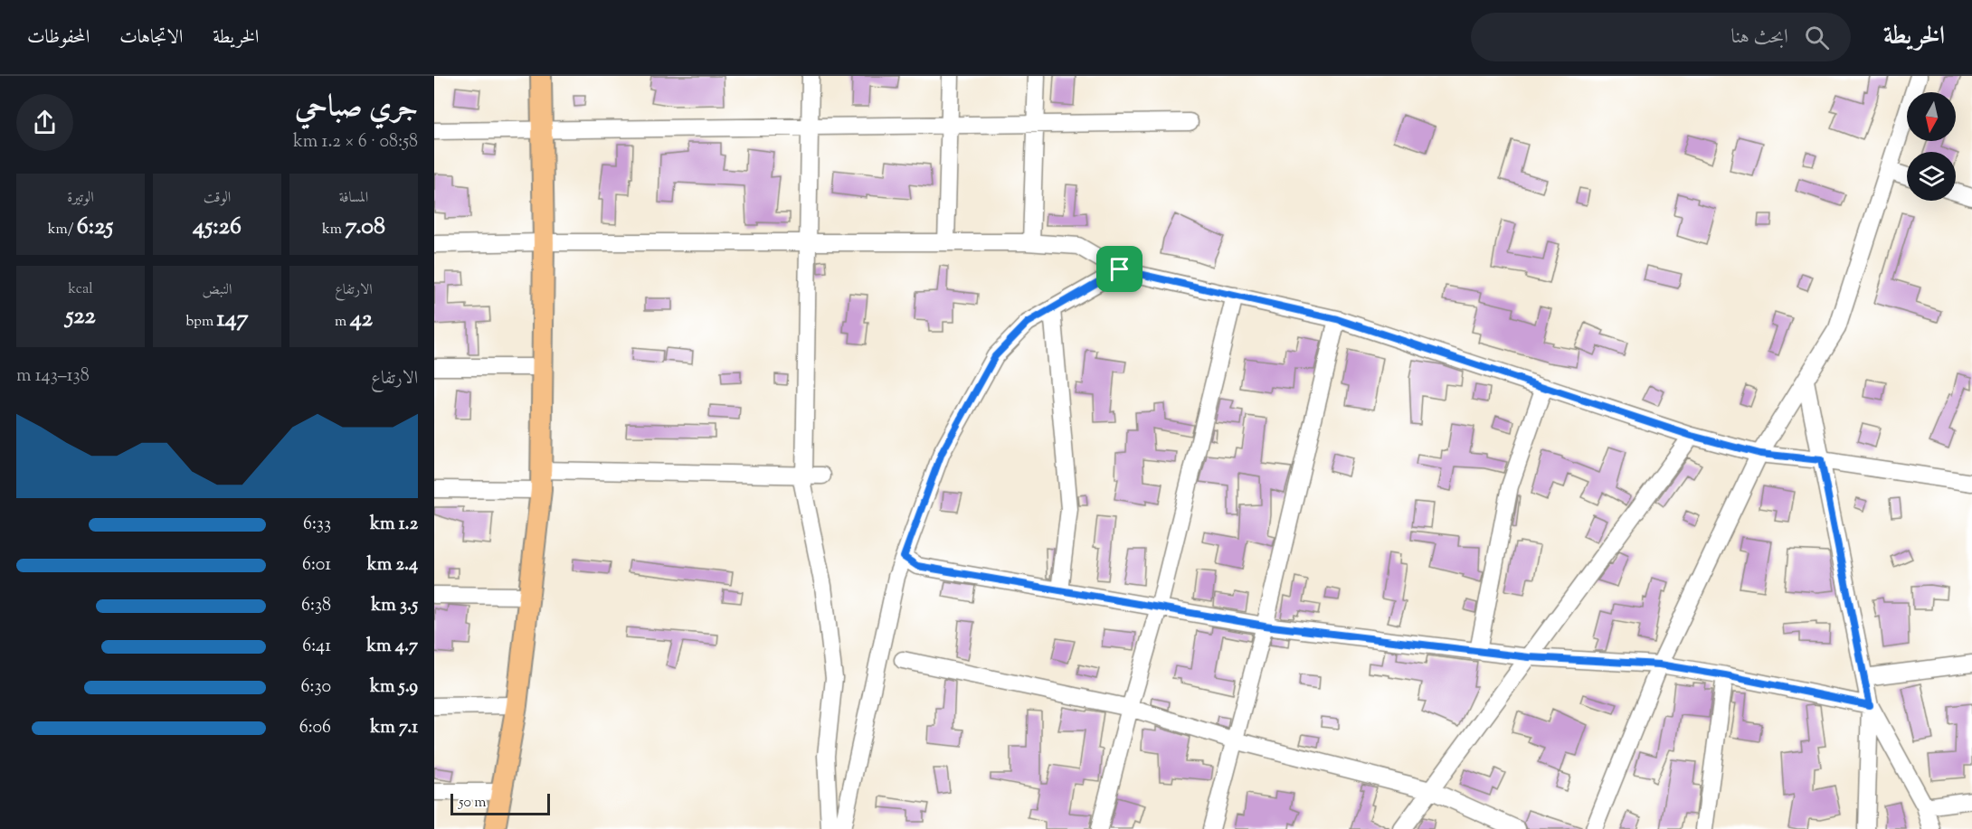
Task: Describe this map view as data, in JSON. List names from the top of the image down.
{
  "scale_bar": "50 m",
  "north": "bottom",
  "page": {
    "header": "الخريطة",
    "search": "ابحث هنا",
    "nav": ["الخريطة", "الاتجاهات", "المحفوظات"],
    "heading": ["جري صباحي", "08:58 · 6 × 1.2 km"],
    "stats": [
      ["المسافة", "7.08 km"],
      ["الوقت", "45:26"],
      ["الوتيرة", "6:25 /km"],
      ["الارتفاع", "42 m"],
      ["النبض", "147 bpm"],
      ["kcal", "522"]
    ],
    "chart": ["الارتفاع", "138–143 m"],
    "list": [
      {
        "name": "1.2 km",
        "note": "6:33"
      },
      {
        "name": "2.4 km",
        "note": "6:01"
      },
      {
        "name": "3.5 km",
        "note": "6:38"
      },
      {
        "name": "4.7 km",
        "note": "6:41"
      },
      {
        "name": "5.9 km",
        "note": "6:30"
      },
      {
        "name": "7.1 km",
        "note": "6:06"
      }
    ],
    "scale": "50 m"
  }
}
